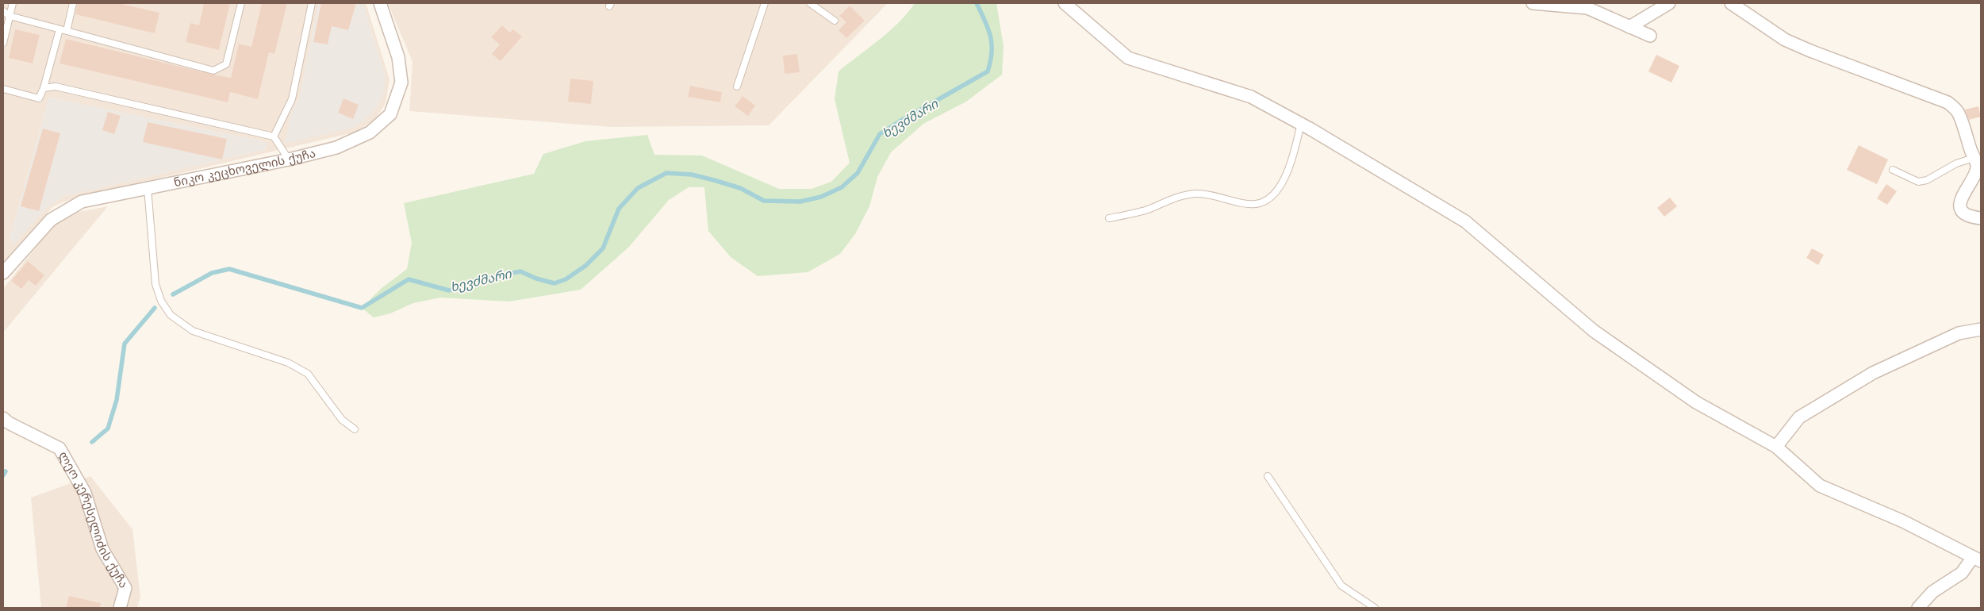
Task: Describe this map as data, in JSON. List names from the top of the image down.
{
  "streets": {
    "street": ["ნიკო კეცხოველის ქუჩა", "ლეო კერესელიძის ქუჩა"]
  },
  "water": ["ხევძმარი"]
}
